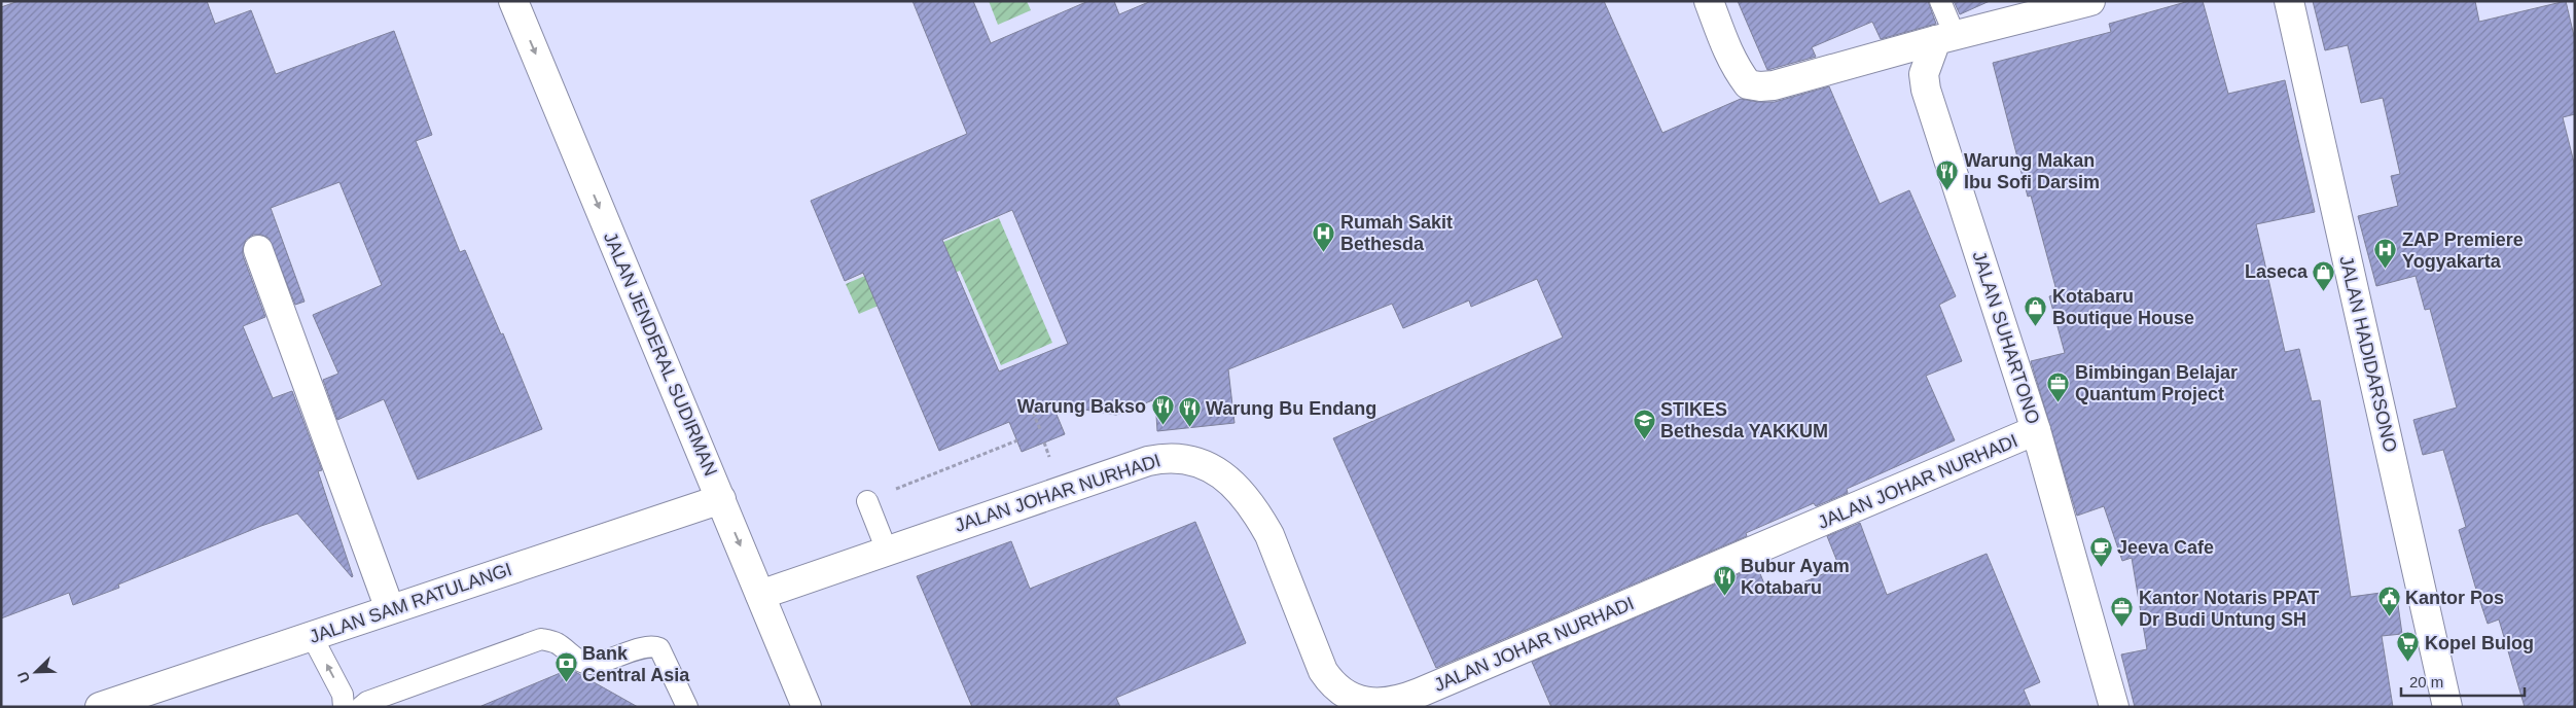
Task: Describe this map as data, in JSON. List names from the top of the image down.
{
  "streets": {
    "street": [
      "JALAN SUHARTONO",
      "JALAN JENDERAL SUDIRMAN",
      "JALAN HADIDARSONO",
      "JALAN JOHAR NURHADI",
      "JALAN SAM RATULANGI"
    ]
  },
  "crossings": [
    ["JALAN SUHARTONO", "JALAN JOHAR NURHADI"],
    ["JALAN JENDERAL SUDIRMAN", "JALAN JOHAR NURHADI"],
    ["JALAN JENDERAL SUDIRMAN", "JALAN SAM RATULANGI"]
  ],
  "one_way": ["JALAN JENDERAL SUDIRMAN"],
  "places": {
    "restaurant": [
      "Warung Makan Ibu Sofi Darsim",
      "Warung Bakso",
      "Warung Bu Endang",
      "Bubur Ayam Kotabaru"
    ],
    "hospital": ["Rumah Sakit Bethesda", "ZAP Premiere Yogyakarta"],
    "shop": ["Laseca", "Kotabaru Boutique House"],
    "office": ["Bimbingan Belajar Quantum Project", "Kantor Notaris PPAT Dr Budi Untung SH"],
    "school or university": ["STIKES Bethesda YAKKUM"],
    "cafe": ["Jeeva Cafe"],
    "public building": ["Kantor Pos"],
    "supermarket": ["Kopel Bulog"],
    "bank": ["Bank Central Asia"]
  },
  "scale_bar": "20 m",
  "north": "bottom left"
}
